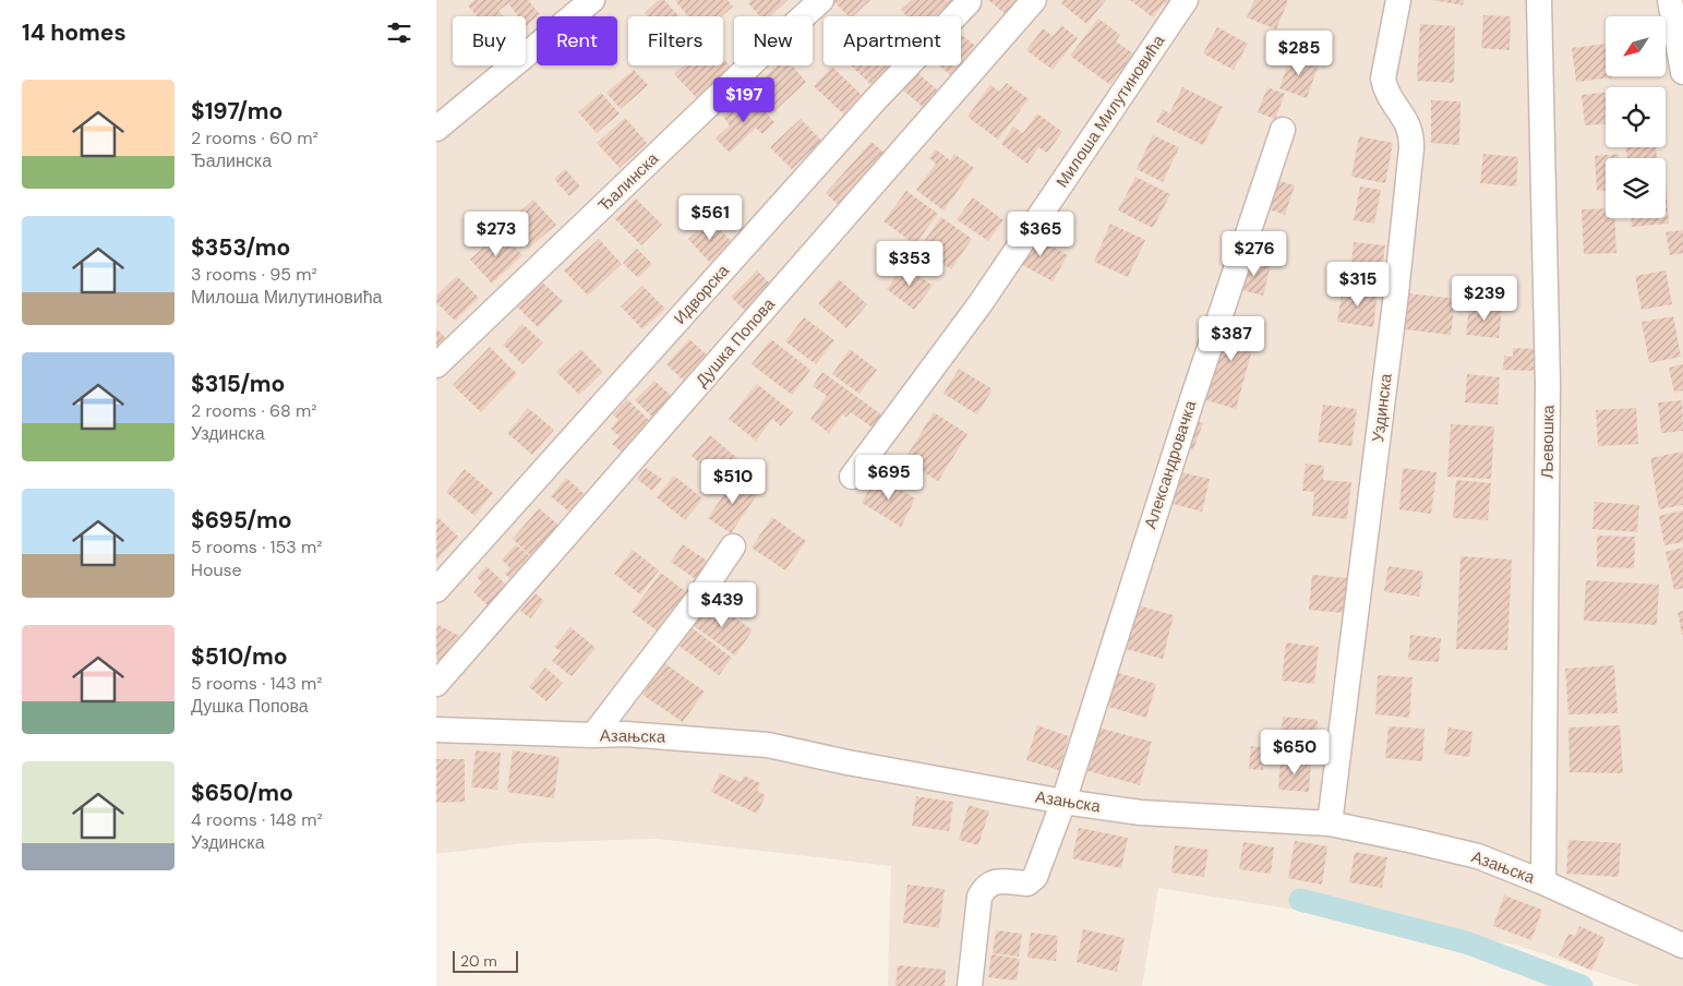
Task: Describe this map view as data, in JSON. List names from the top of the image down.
{
  "streets": {
    "street": [
      "Милоша Милутиновића",
      "Ђалинска",
      "Идворска",
      "Душка Попова",
      "Уздинска",
      "Љевошка",
      "Александровачка",
      "Азањска"
    ]
  },
  "crossings": [
    ["Уздинска", "Азањска"],
    ["Љевошка", "Азањска"],
    ["Александровачка", "Азањска"]
  ],
  "scale_bar": "20 m",
  "north": "bottom left",
  "page": {
    "heading": "14 homes",
    "chip": [
      "Buy",
      "Rent",
      "Filters",
      "New",
      "Apartment"
    ],
    "price": [
      "$285",
      "$197",
      "$561",
      "$273",
      "$365",
      "$276",
      "$353",
      "$315",
      "$239",
      "$387",
      "$695",
      "$510",
      "$439",
      "$650"
    ],
    "list": [
      {
        "name": "$197/mo",
        "note": "2 rooms · 60 m² · Ђалинска"
      },
      {
        "name": "$353/mo",
        "note": "3 rooms · 95 m² · Милоша Милутиновића"
      },
      {
        "name": "$315/mo",
        "note": "2 rooms · 68 m² · Уздинска"
      },
      {
        "name": "$695/mo",
        "note": "5 rooms · 153 m² · House"
      },
      {
        "name": "$510/mo",
        "note": "5 rooms · 143 m² · Душка Попова"
      },
      {
        "name": "$650/mo",
        "note": "4 rooms · 148 m² · Уздинска"
      }
    ],
    "scale": "20 m"
  }
}
